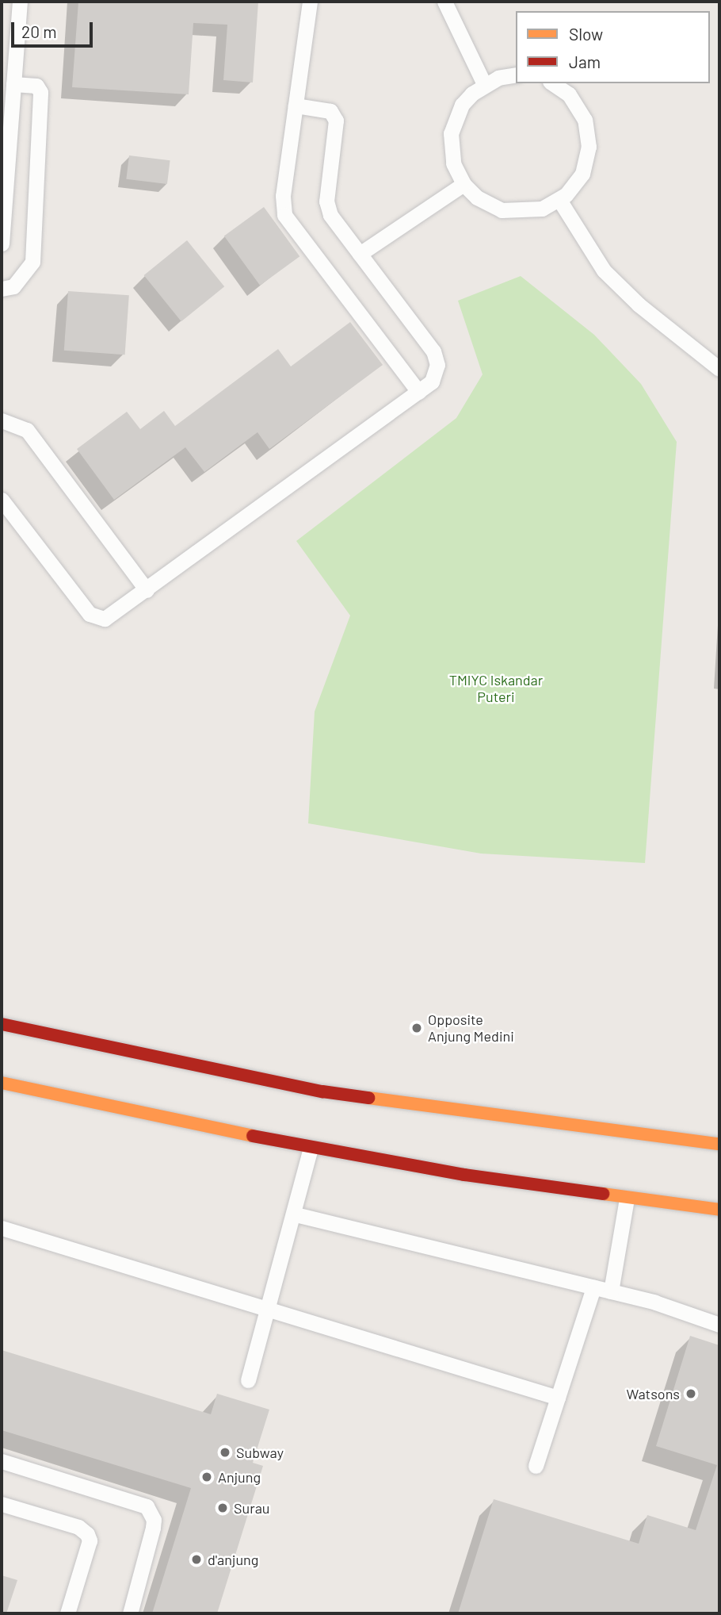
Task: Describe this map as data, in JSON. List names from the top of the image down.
{
  "parks": ["TMIYC Iskandar Puteri"],
  "places": [
    "Opposite Anjung Medini",
    "Watsons",
    "Subway",
    "Anjung",
    "Surau",
    "d'anjung"
  ],
  "legend": ["Slow", "Jam"],
  "scale_bar": "20 m"
}
